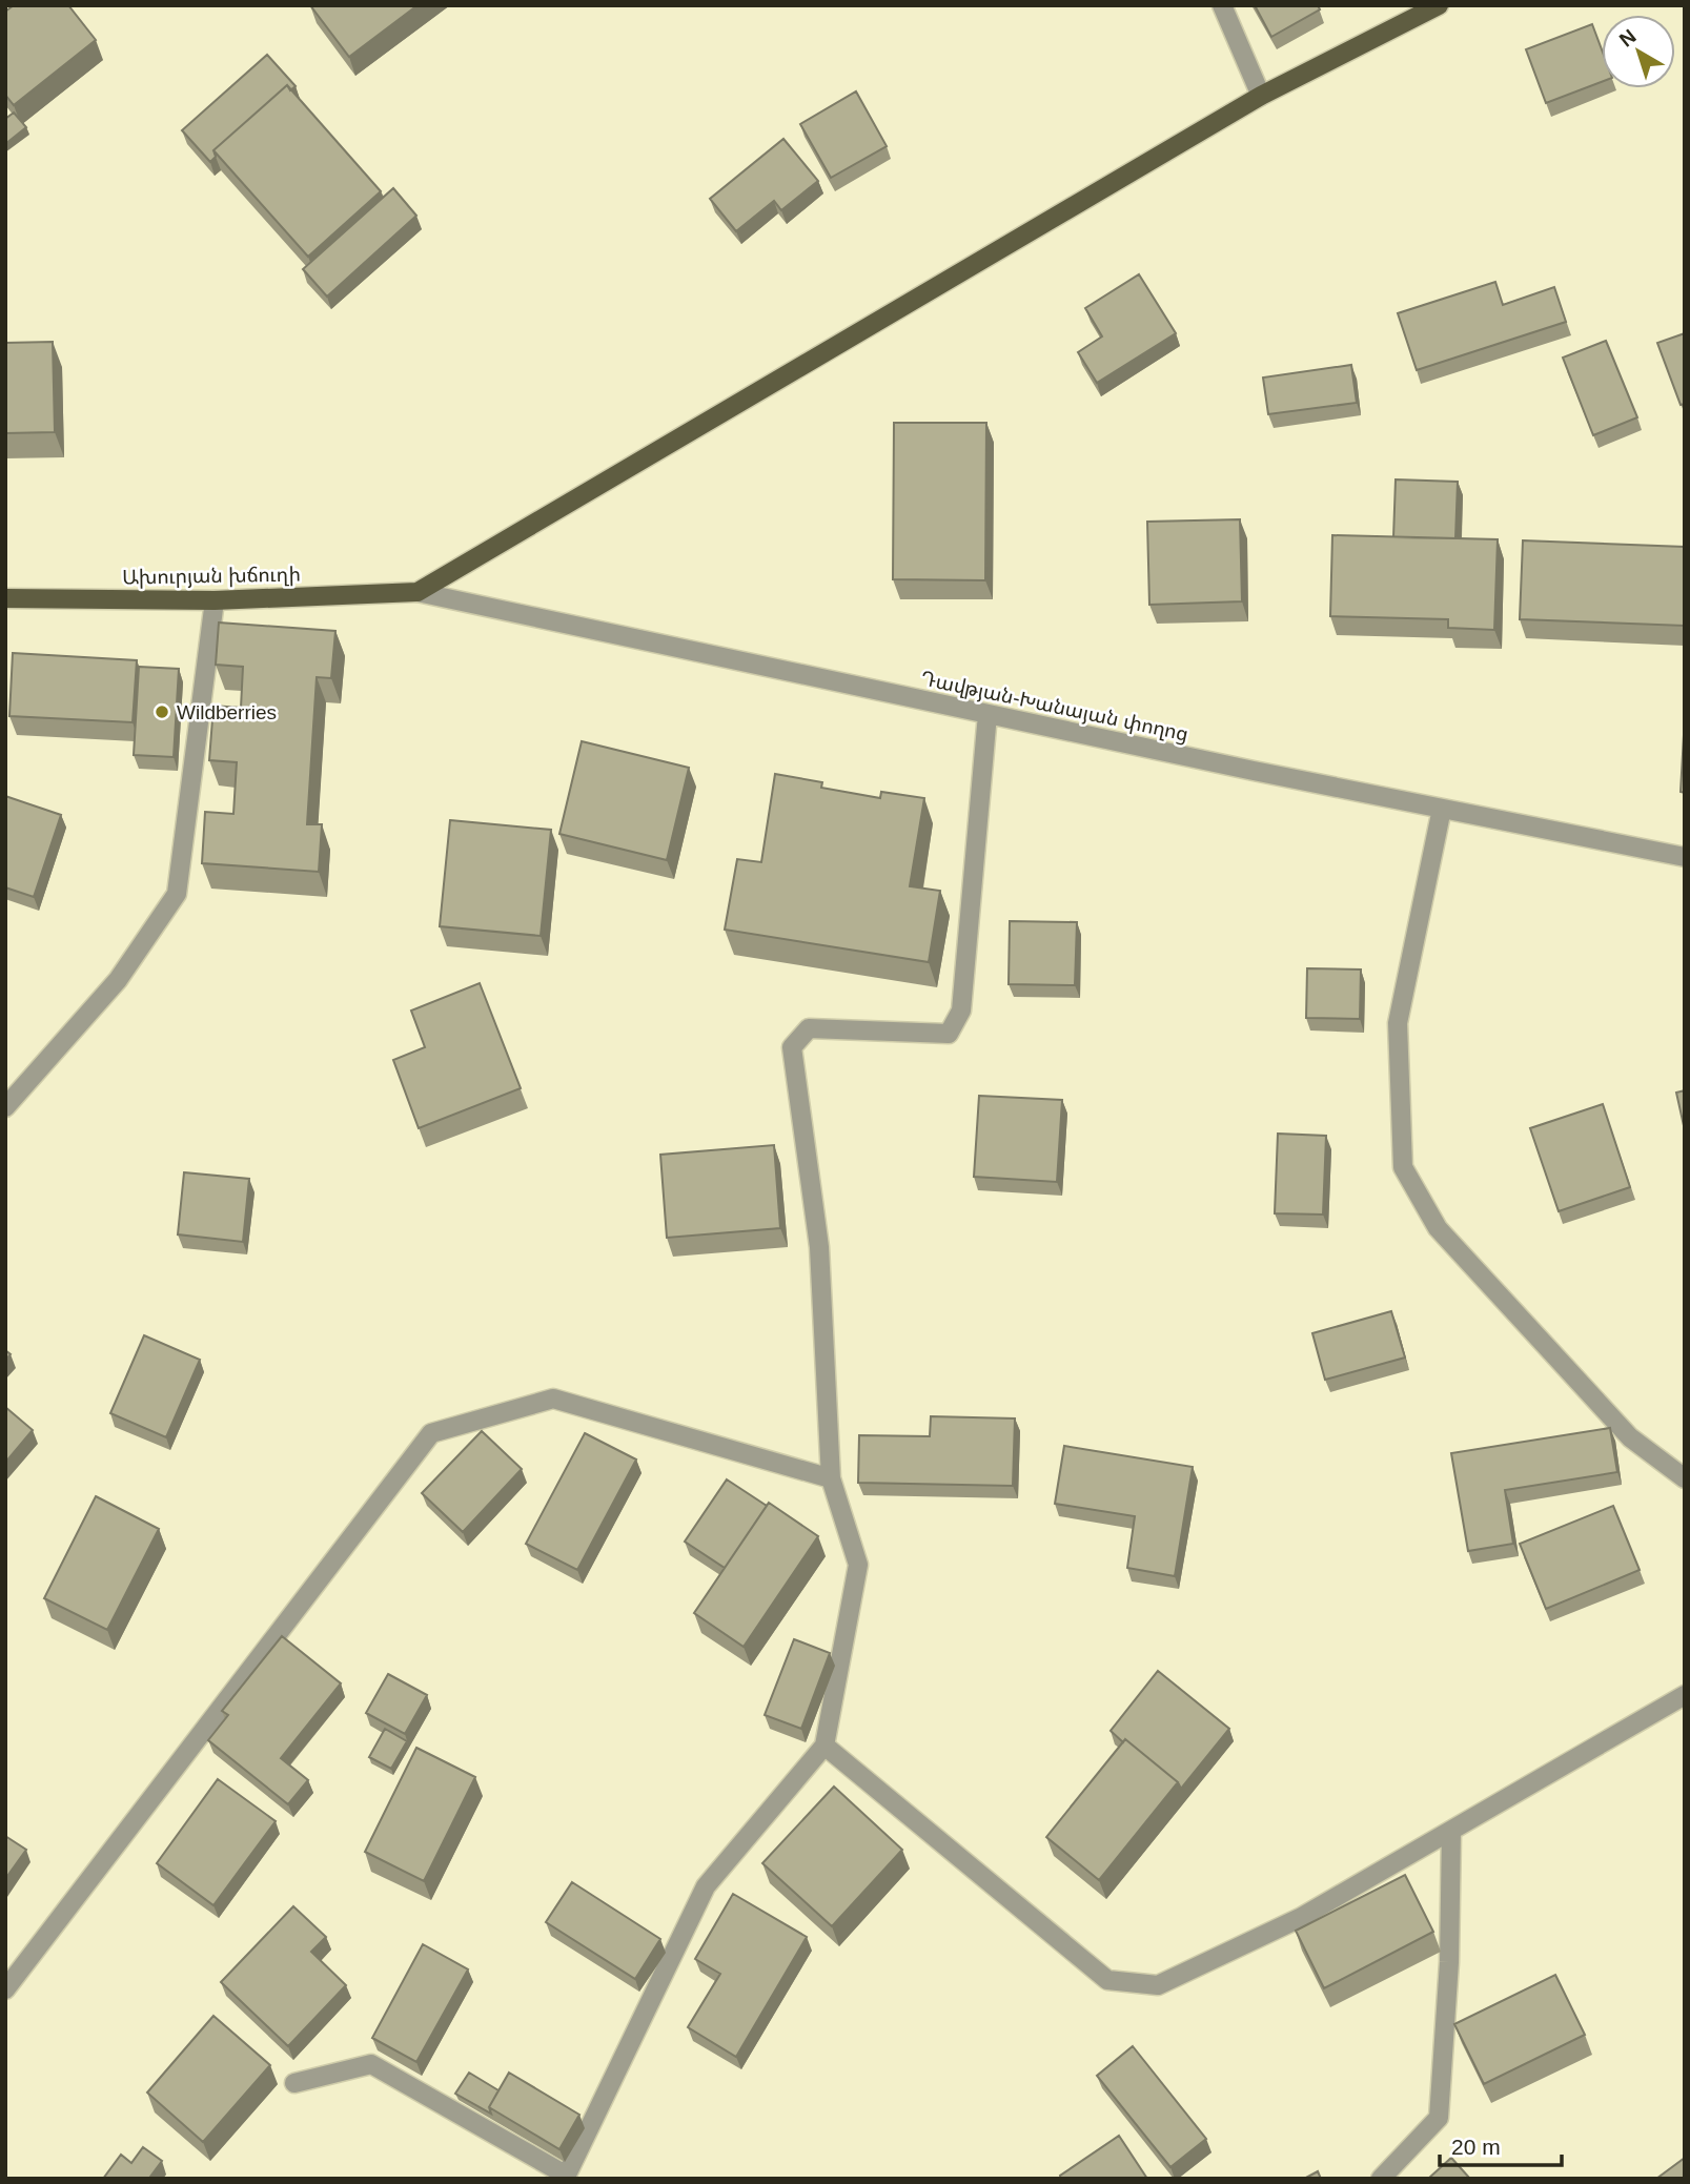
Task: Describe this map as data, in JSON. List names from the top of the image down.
{
  "streets": {
    "main road": ["Ախուրյան խճուղի"],
    "street": ["Դավթյան-Խանայան փողոց"]
  },
  "crossings": [
    ["Ախուրյան խճուղի", "Դավթյան-Խանայան փողոց"]
  ],
  "places": ["Wildberries"],
  "scale_bar": "20 m",
  "north": "top left"
}
